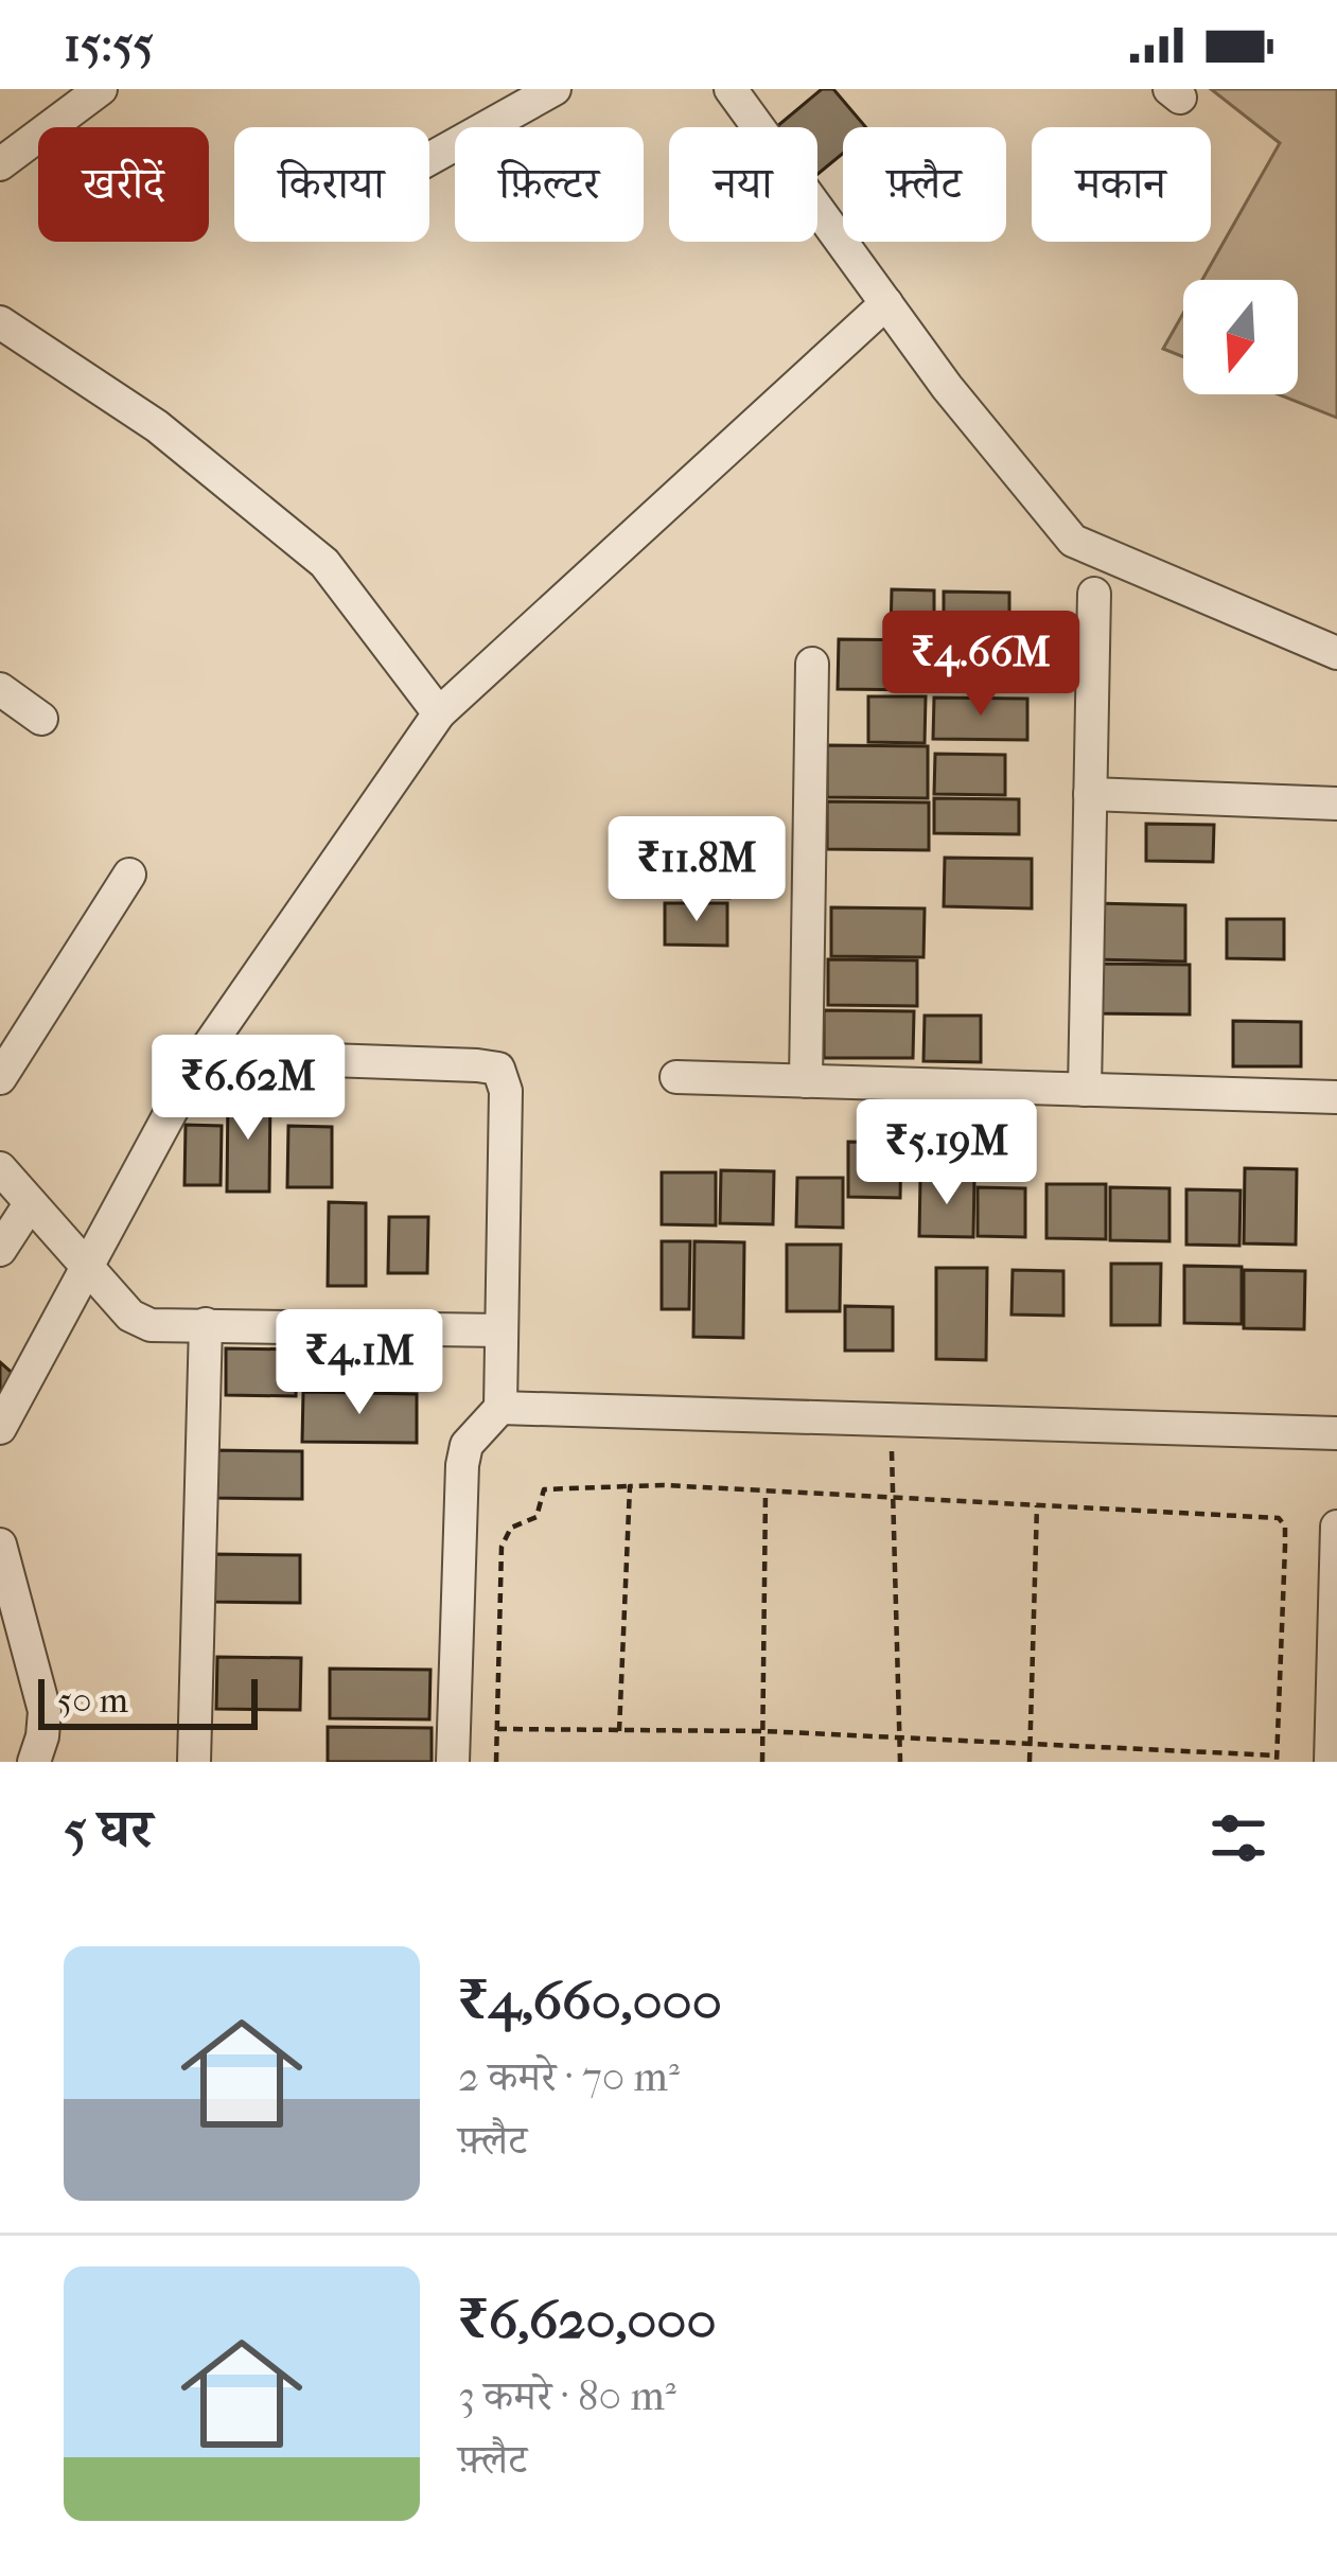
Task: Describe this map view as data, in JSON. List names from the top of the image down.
{
  "scale_bar": "50 m",
  "north": "bottom",
  "page": {
    "status": "15:55",
    "chip": [
      "खरीदें",
      "किराया",
      "फ़िल्टर",
      "नया",
      "फ़्लैट",
      "मकान"
    ],
    "price": [
      "₹4.66M",
      "₹11.8M",
      "₹6.62M",
      "₹5.19M",
      "₹4.1M"
    ],
    "scale": "50 m",
    "heading": "5 घर",
    "list": [
      {
        "name": "₹4,660,000",
        "note": "2 कमरे · 70 m² · फ़्लैट"
      },
      {
        "name": "₹6,620,000",
        "note": "3 कमरे · 80 m² · फ़्लैट"
      }
    ]
  }
}
